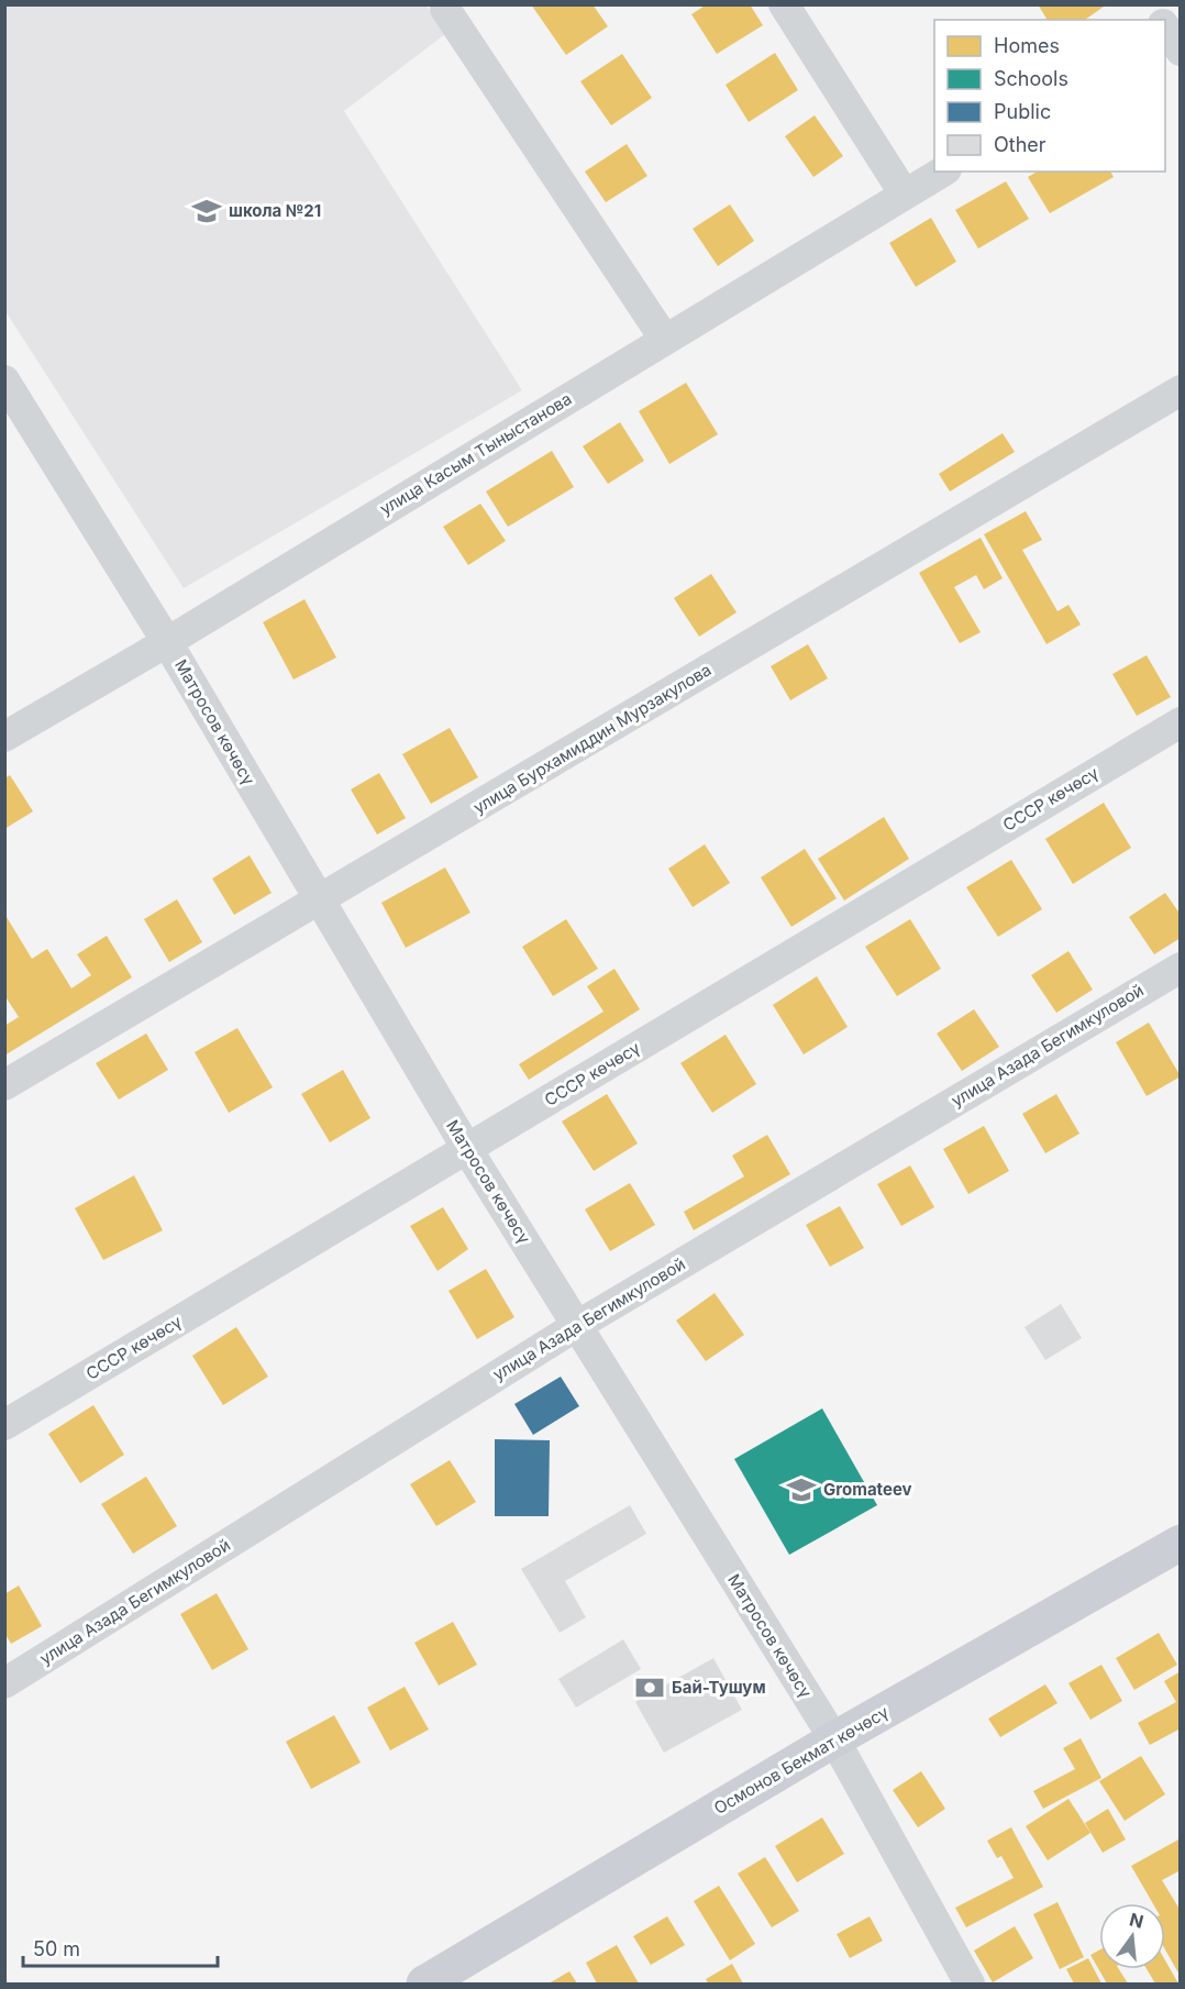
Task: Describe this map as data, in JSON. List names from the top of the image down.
{
  "streets": {
    "main road": ["Осмонов Бекмат көчөсү"],
    "street": [
      "улица Касым Тыныстанова",
      "Матросов көчөсү",
      "улица Бурхамиддин Мурзакулова",
      "СССР көчөсү",
      "улица Азада Бегимкуловой"
    ]
  },
  "crossings": [
    ["улица Касым Тыныстанова", "Матросов көчөсү"],
    ["Матросов көчөсү", "улица Бурхамиддин Мурзакулова"],
    ["Матросов көчөсү", "СССР көчөсү"],
    ["Матросов көчөсү", "улица Азада Бегимкуловой"],
    ["Матросов көчөсү", "Осмонов Бекмат көчөсү"]
  ],
  "places": {
    "school or university": ["школа №21", "Gromateev"],
    "bank": ["Бай-Тушум"]
  },
  "legend": [
    "Homes",
    "Schools",
    "Public",
    "Other"
  ],
  "scale_bar": "50 m",
  "north": "top"
}
